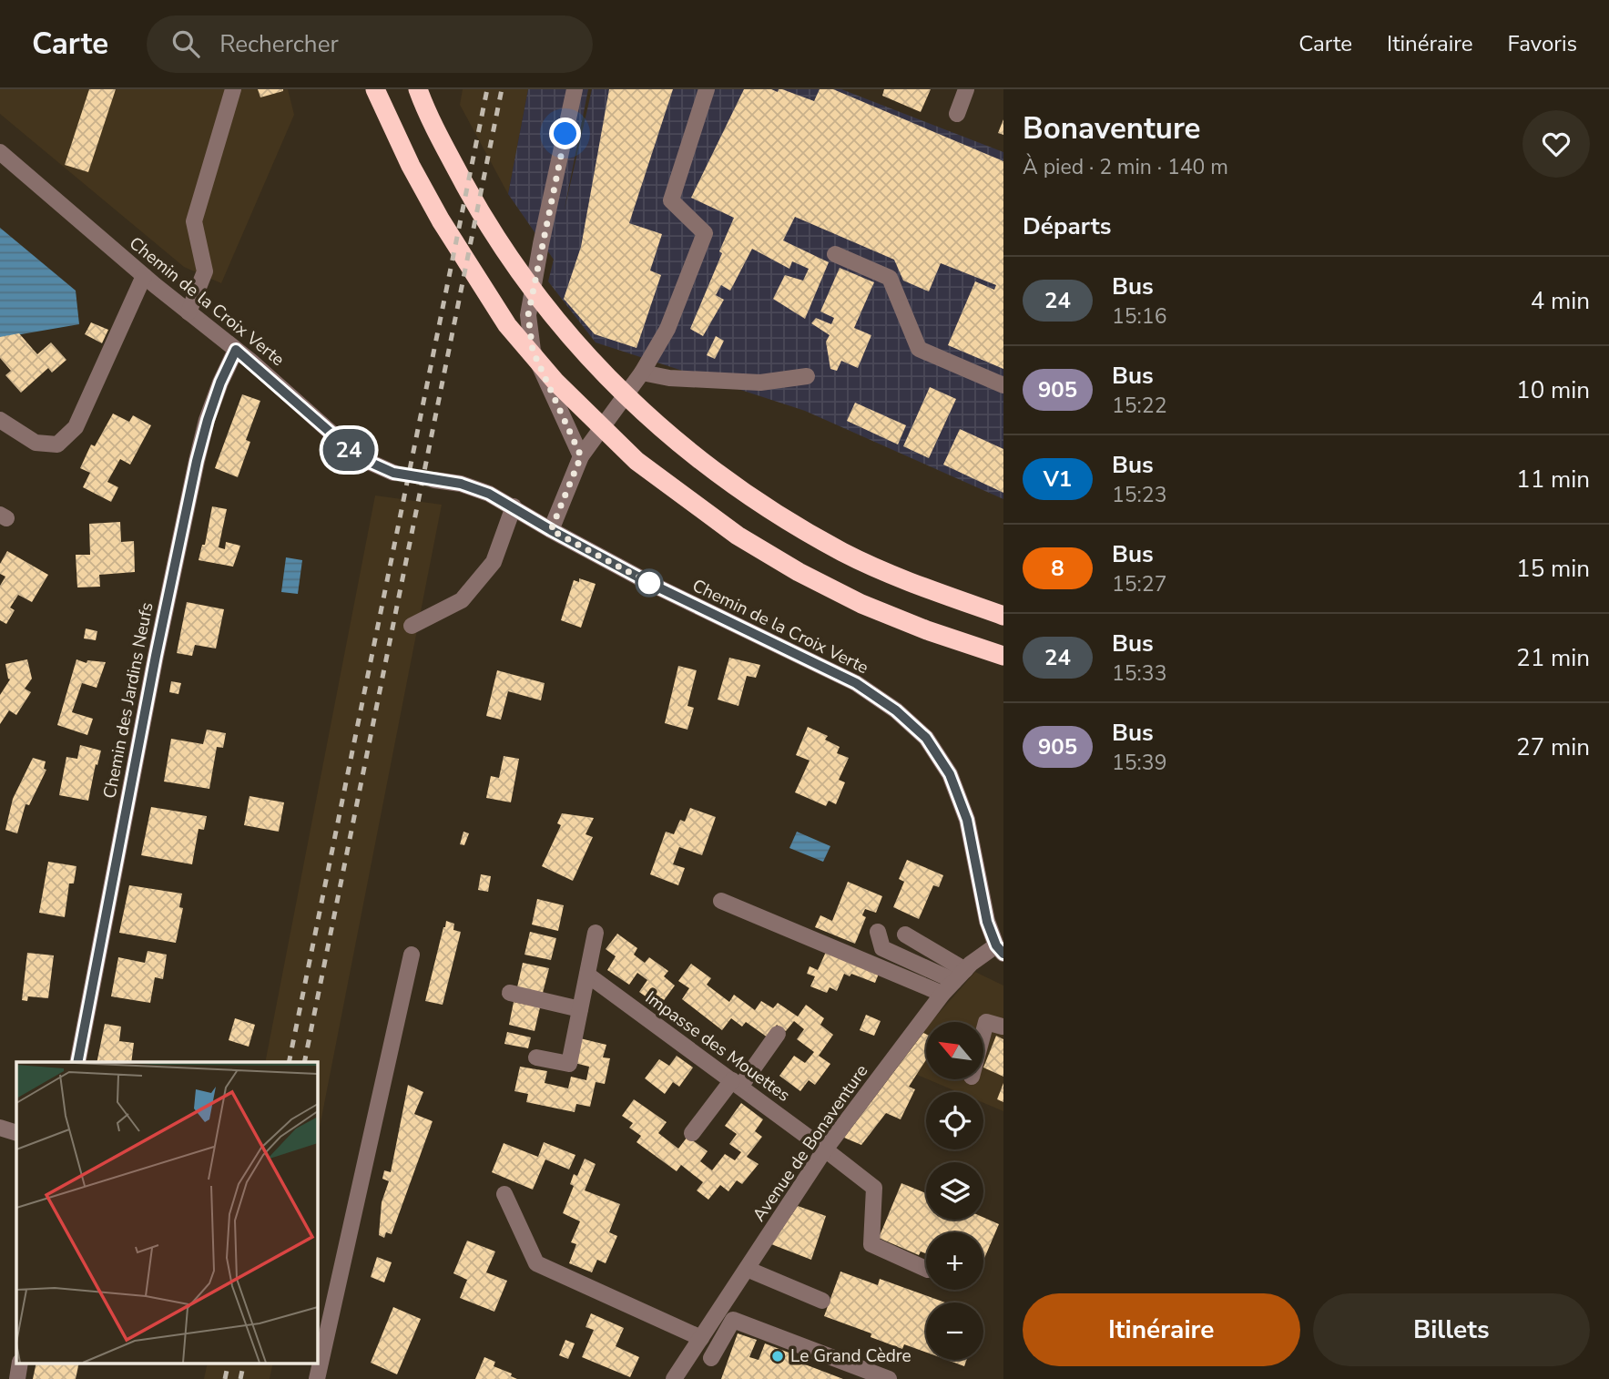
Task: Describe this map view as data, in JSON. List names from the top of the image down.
{
  "streets": {
    "street": [
      "Chemin de la Croix Verte",
      "Chemin des Jardins Neufs",
      "Impasse des Mouettes",
      "Avenue de Bonaventure"
    ]
  },
  "crossings": [
    ["Chemin de la Croix Verte", "Chemin des Jardins Neufs"],
    ["Chemin de la Croix Verte", "Avenue de Bonaventure"],
    ["Impasse des Mouettes", "Avenue de Bonaventure"]
  ],
  "places": ["Le Grand Cèdre"],
  "lines": ["bus line 24"],
  "north": "top left",
  "page": {
    "header": "Carte",
    "search": "Rechercher",
    "nav": ["Carte", "Itinéraire", "Favoris"],
    "on_map": "24",
    "heading": [
      ["Bonaventure", "À pied · 2 min · 140 m"],
      "Départs"
    ],
    "list": [
      {
        "mark": "24",
        "name": "Bus",
        "note": "15:16",
        "value": "4 min"
      },
      {
        "mark": "905",
        "name": "Bus",
        "note": "15:22",
        "value": "10 min"
      },
      {
        "mark": "V1",
        "name": "Bus",
        "note": "15:23",
        "value": "11 min"
      },
      {
        "mark": "8",
        "name": "Bus",
        "note": "15:27",
        "value": "15 min"
      },
      {
        "mark": "24",
        "name": "Bus",
        "note": "15:33",
        "value": "21 min"
      },
      {
        "mark": "905",
        "name": "Bus",
        "note": "15:39",
        "value": "27 min"
      }
    ],
    "map_buttons": ["+", "−"],
    "buttons": ["Itinéraire", "Billets"]
  }
}
